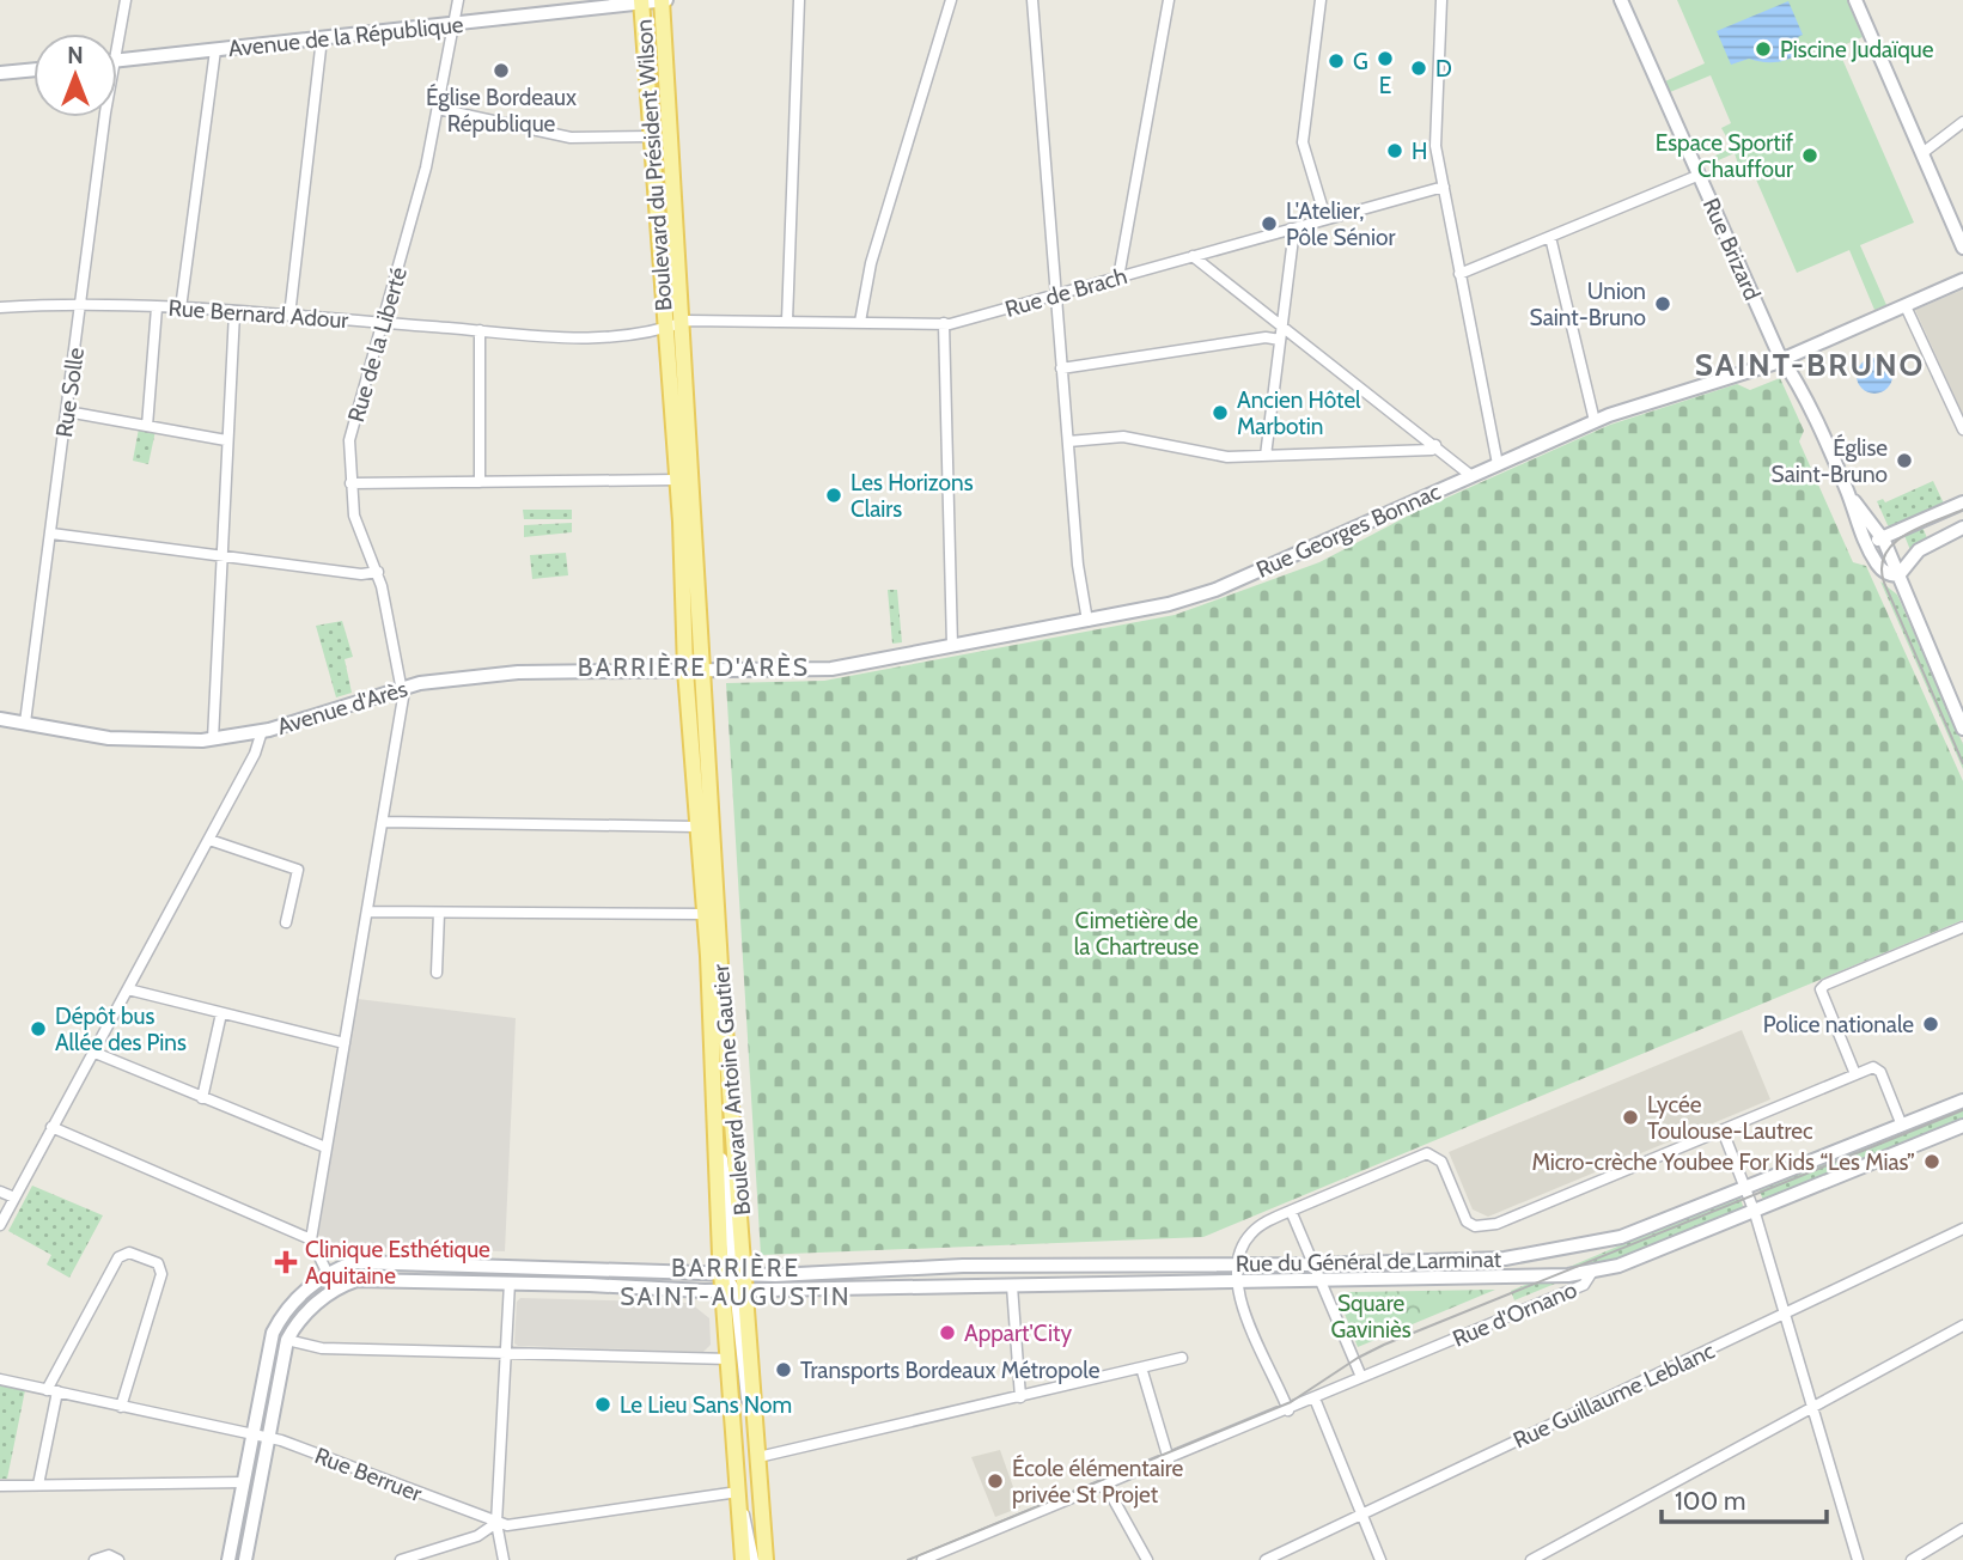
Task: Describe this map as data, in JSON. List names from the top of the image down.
{
  "streets": {
    "main road": [
      "Avenue de la République",
      "Boulevard du Président Wilson",
      "Rue Brizard",
      "Rue Georges Bonnac",
      "Avenue d'Arès",
      "Boulevard Antoine Gautier",
      "Rue du Général de Larminat",
      "Rue d'Ornano"
    ],
    "street": [
      "Rue de Brach",
      "Rue Bernard Adour",
      "Rue de la Liberté",
      "Rue Solle",
      "Rue Guillaume Leblanc",
      "Rue Berruer"
    ]
  },
  "crossings": [
    ["Avenue de la République", "Boulevard du Président Wilson"],
    ["Avenue de la République", "Rue de la Liberté"],
    ["Boulevard du Président Wilson", "Rue de Brach"],
    ["Boulevard du Président Wilson", "Rue Bernard Adour"],
    ["Boulevard du Président Wilson", "Rue Georges Bonnac"],
    ["Boulevard du Président Wilson", "Avenue d'Arès"],
    ["Boulevard du Président Wilson", "Boulevard Antoine Gautier"],
    ["Rue Brizard", "Rue Georges Bonnac"],
    ["Rue de Brach", "Rue Bernard Adour"],
    ["Rue Bernard Adour", "Rue de la Liberté"],
    ["Rue Bernard Adour", "Rue Solle"],
    ["Rue de la Liberté", "Avenue d'Arès"],
    ["Rue Solle", "Avenue d'Arès"],
    ["Rue Georges Bonnac", "Avenue d'Arès"],
    ["Rue Georges Bonnac", "Boulevard Antoine Gautier"],
    ["Avenue d'Arès", "Boulevard Antoine Gautier"],
    ["Boulevard Antoine Gautier", "Rue du Général de Larminat"],
    ["Boulevard Antoine Gautier", "Rue Berruer"],
    ["Rue du Général de Larminat", "Rue d'Ornano"]
  ],
  "districts": ["SAINT-BRUNO", "BARRIÈRE D'ARÈS", "BARRIÈRE SAINT-AUGUSTIN"],
  "parks": ["Cimetière de la Chartreuse", "Square Gaviniès"],
  "places": {
    "other": [
      "Piscine Judaïque",
      "E",
      "G",
      "D",
      "Église Bordeaux République",
      "H",
      "Espace Sportif Chauffour",
      "L'Atelier, Pôle Sénior",
      "Union Saint-Bruno",
      "Ancien Hôtel Marbotin",
      "Église Saint-Bruno",
      "Les Horizons Clairs",
      "Police nationale",
      "Dépôt bus Allée des Pins",
      "Lycée Toulouse-Lautrec",
      "Micro-crèche Youbee For Kids “Les Mias”",
      "Appart'City",
      "Transports Bordeaux Métropole",
      "Le Lieu Sans Nom",
      "École élémentaire privée St Projet"
    ],
    "health": ["Clinique Esthétique Aquitaine"]
  },
  "scale_bar": "100 m",
  "north": "top"
}
